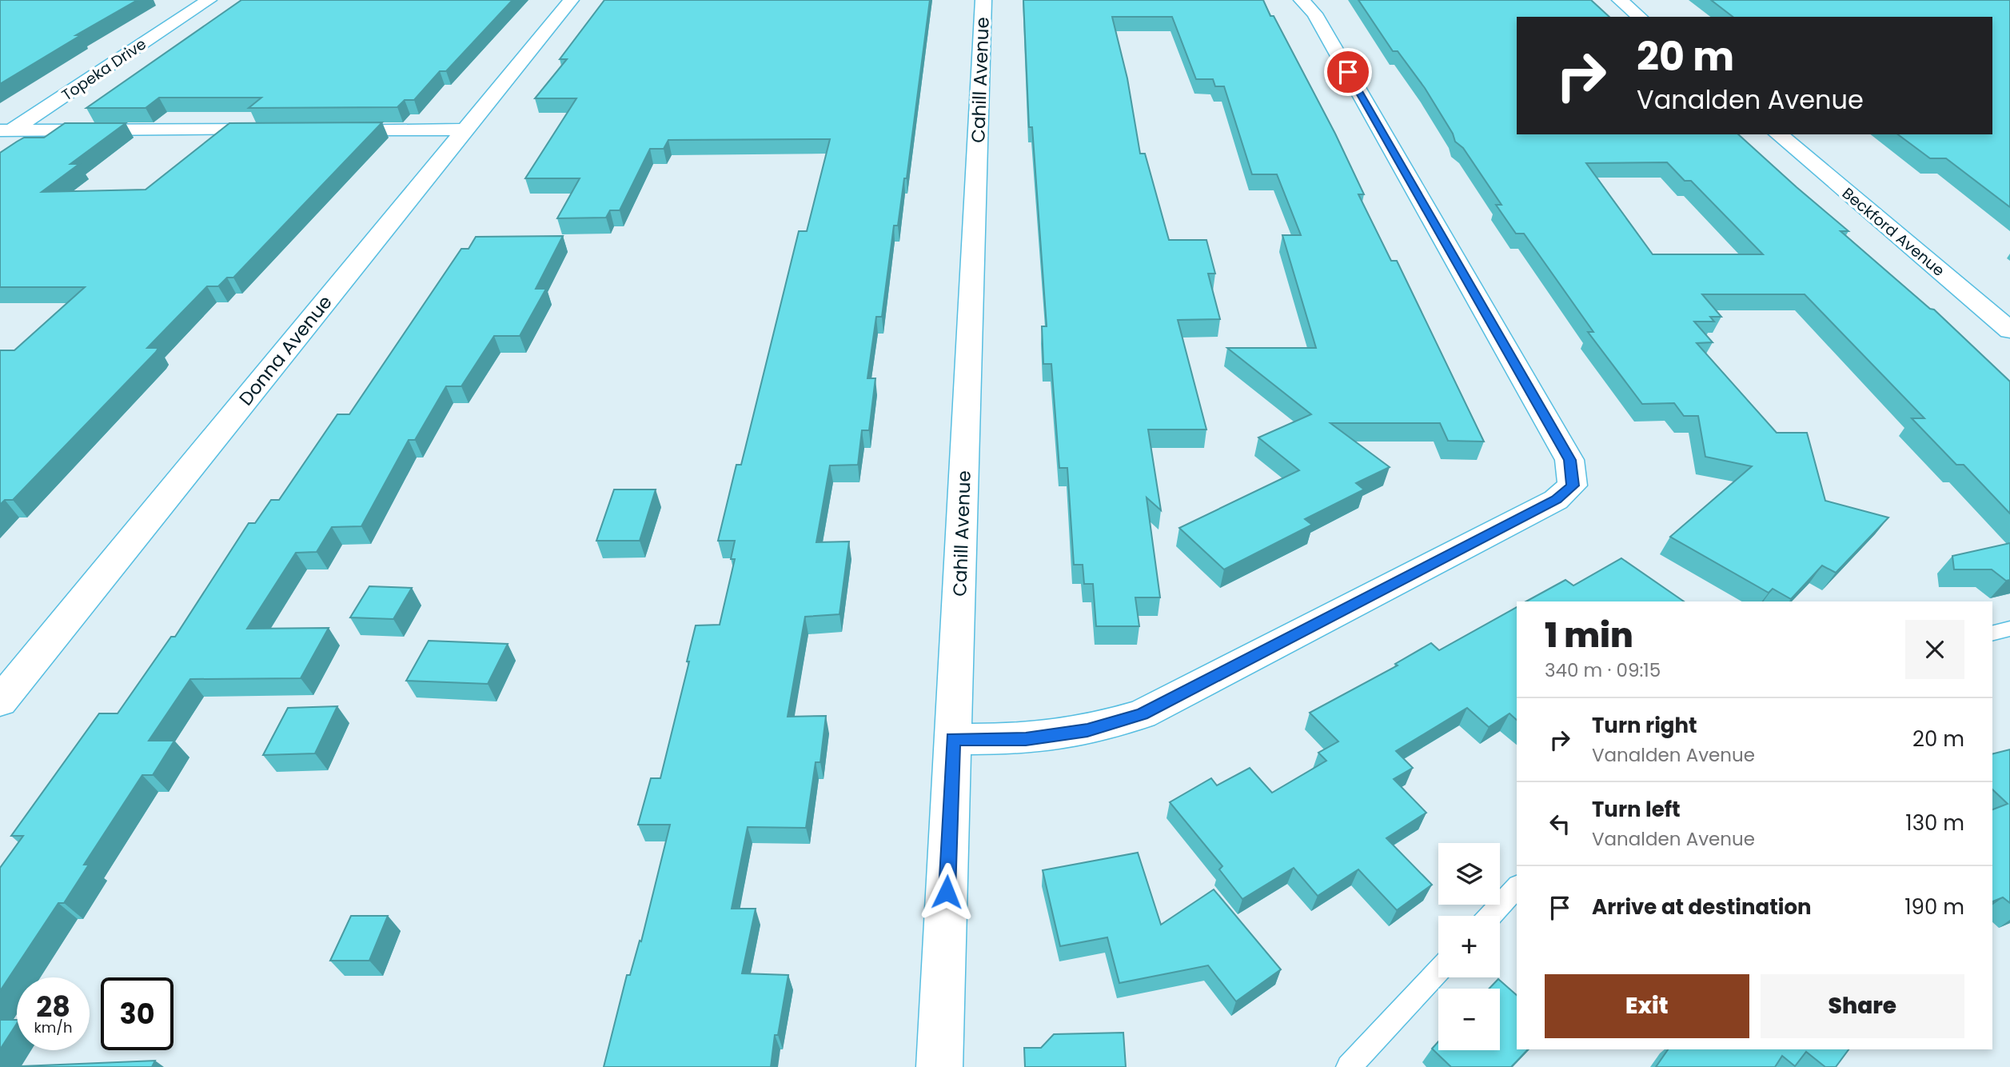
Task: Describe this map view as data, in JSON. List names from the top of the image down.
{
  "streets": {
    "street": [
      "Topeka Drive",
      "Cahill Avenue",
      "Beckford Avenue",
      "Donna Avenue"
    ]
  },
  "page": {
    "turn": ["20 m", "Vanalden Avenue"],
    "heading": ["1 min", "340 m · 09:15"],
    "list": [
      {
        "name": "Turn right",
        "note": "Vanalden Avenue",
        "value": "20 m"
      },
      {
        "name": "Turn left",
        "note": "Vanalden Avenue",
        "value": "130 m"
      },
      {
        "name": "Arrive at destination",
        "value": "190 m"
      }
    ],
    "map_buttons": ["+", "−"],
    "buttons": ["Exit", "Share"],
    "speed": "28 km/h",
    "limit": "30"
  }
}
